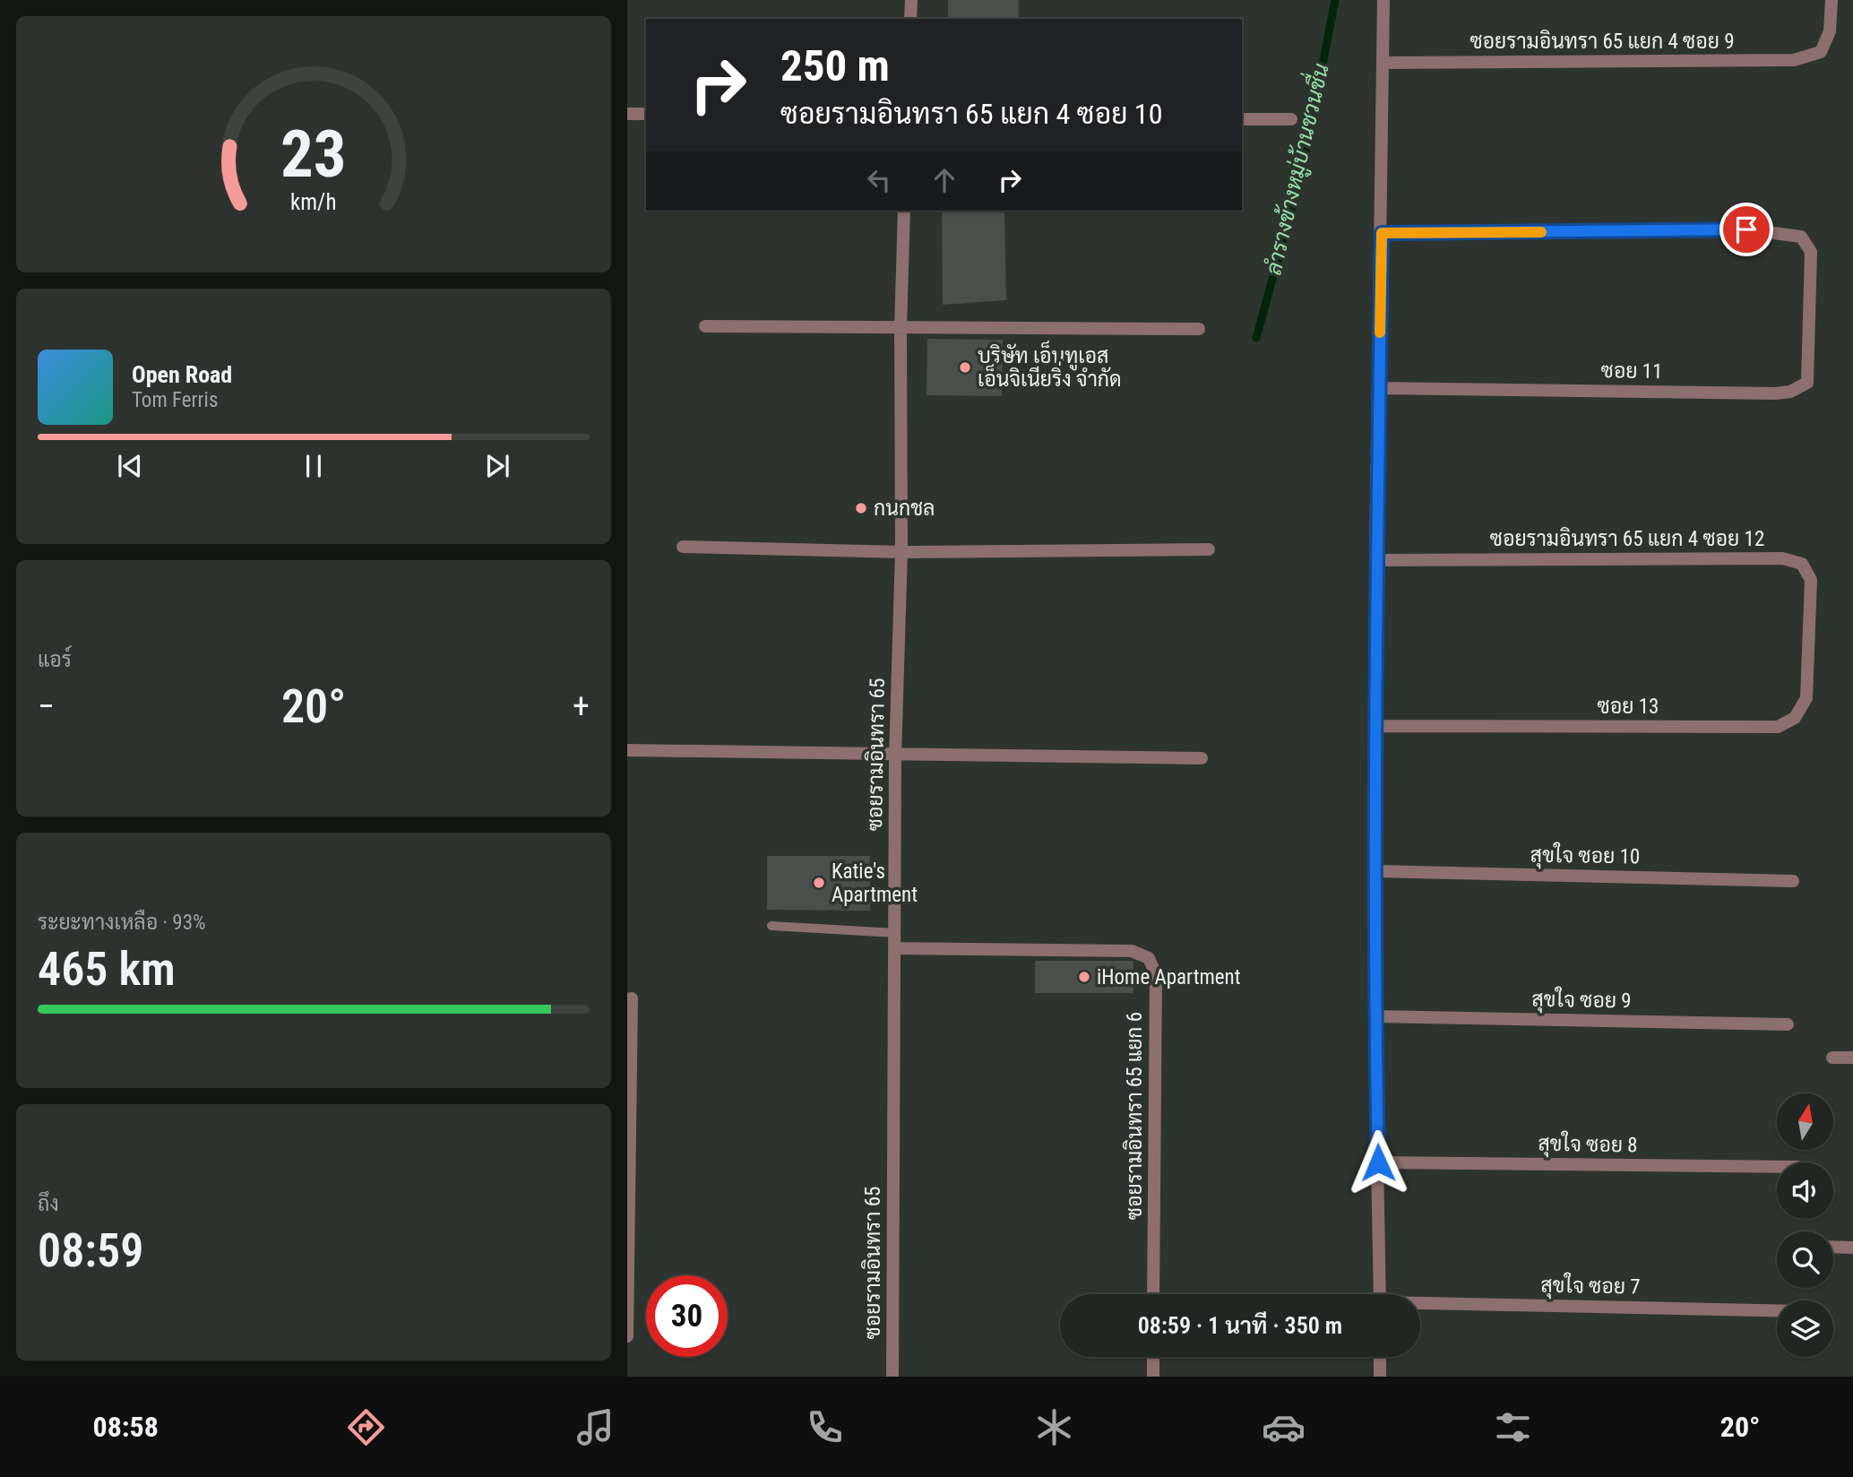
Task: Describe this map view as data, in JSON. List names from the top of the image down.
{
  "streets": {
    "street": [
      "ซอยรามอินทรา 65 แยก 4 ซอย 9",
      "ซอย 11",
      "ซอยรามอินทรา 65 แยก 4 ซอย 12",
      "ซอย 13",
      "ซอยรามอินทรา 65",
      "สุขใจ ซอย 10",
      "สุขใจ ซอย 9",
      "ซอยรามอินทรา 65 แยก 6",
      "สุขใจ ซอย 8",
      "สุขใจ ซอย 7"
    ]
  },
  "crossings": [
    ["ซอยรามอินทรา 65 แยก 4 ซอย 12", "ซอย 13"],
    ["ซอยรามอินทรา 65", "ซอยรามอินทรา 65 แยก 6"]
  ],
  "water": ["ลำรางข้างหมู่บ้านชวนชื่น"],
  "places": [
    "บริษัท เอ็นทูเอส เอ็นจิเนียริ่ง จำกัด",
    "กนกชล",
    "Katie's Apartment",
    "iHome Apartment"
  ],
  "north": "top",
  "page": {
    "turn": ["250 m", "ซอยรามอินทรา 65 แยก 4 ซอย 10"],
    "song": ["Open Road", "Tom Ferris"],
    "tile": [
      "แอร์",
      ["ระยะทางเหลือ · 93%", "465 km"],
      ["ถึง", "08:59"]
    ],
    "heat": ["−", "20°", "+"],
    "limit": "30",
    "trip": "08:59 · 1 นาที · 350 m",
    "tabs": ["08:58", "20°"],
    "gauge": ["23", "km/h"]
  }
}
